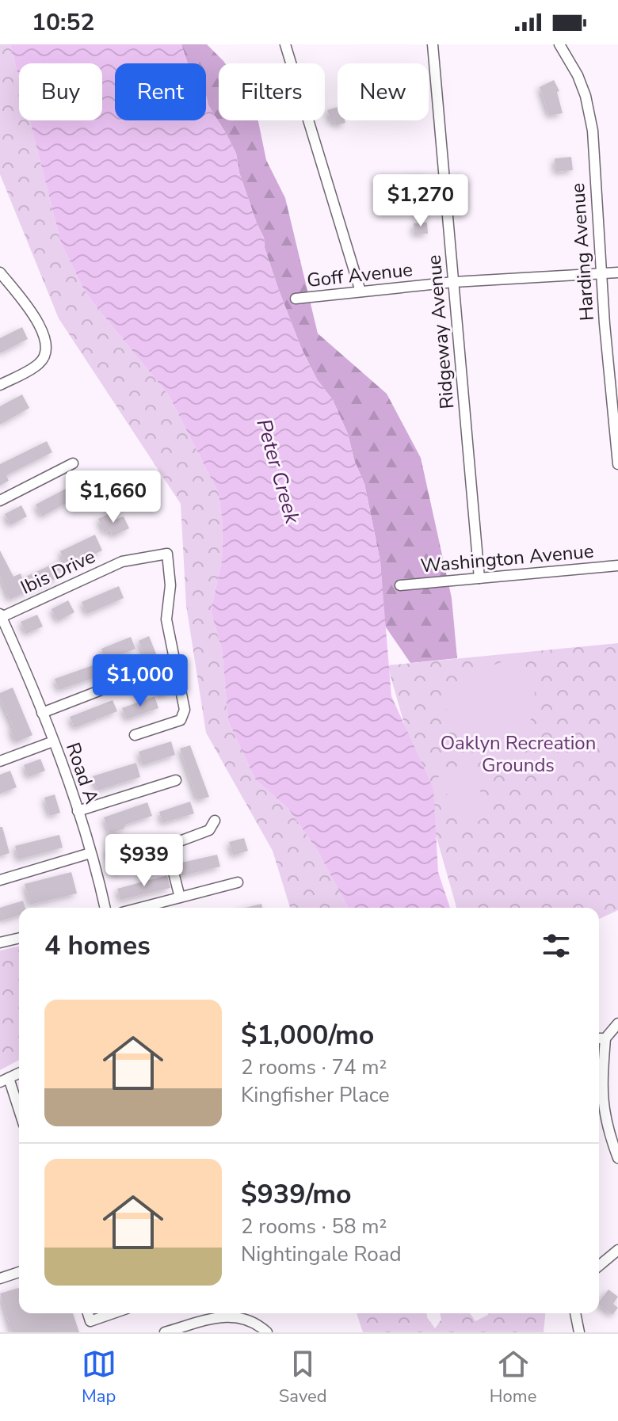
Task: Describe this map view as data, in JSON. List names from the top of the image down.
{
  "streets": {
    "street": [
      "Harding Avenue",
      "Goff Avenue",
      "Ridgeway Avenue",
      "Washington Avenue",
      "Ibis Drive",
      "Road A"
    ]
  },
  "crossings": [
    ["Harding Avenue", "Goff Avenue"],
    ["Goff Avenue", "Ridgeway Avenue"],
    ["Ridgeway Avenue", "Washington Avenue"],
    ["Ibis Drive", "Road A"]
  ],
  "water": ["Peter Creek"],
  "parks": ["Oaklyn Recreation Grounds"],
  "page": {
    "status": "10:52",
    "chip": [
      "Buy",
      "Rent",
      "Filters",
      "New"
    ],
    "price": [
      "$1,270",
      "$1,660",
      "$1,000",
      "$939"
    ],
    "heading": "4 homes",
    "list": [
      {
        "name": "$1,000/mo",
        "note": "2 rooms · 74 m² · Kingfisher Place"
      },
      {
        "name": "$939/mo",
        "note": "2 rooms · 58 m² · Nightingale Road"
      }
    ],
    "tabs": ["Map", "Saved", "Home"]
  }
}
